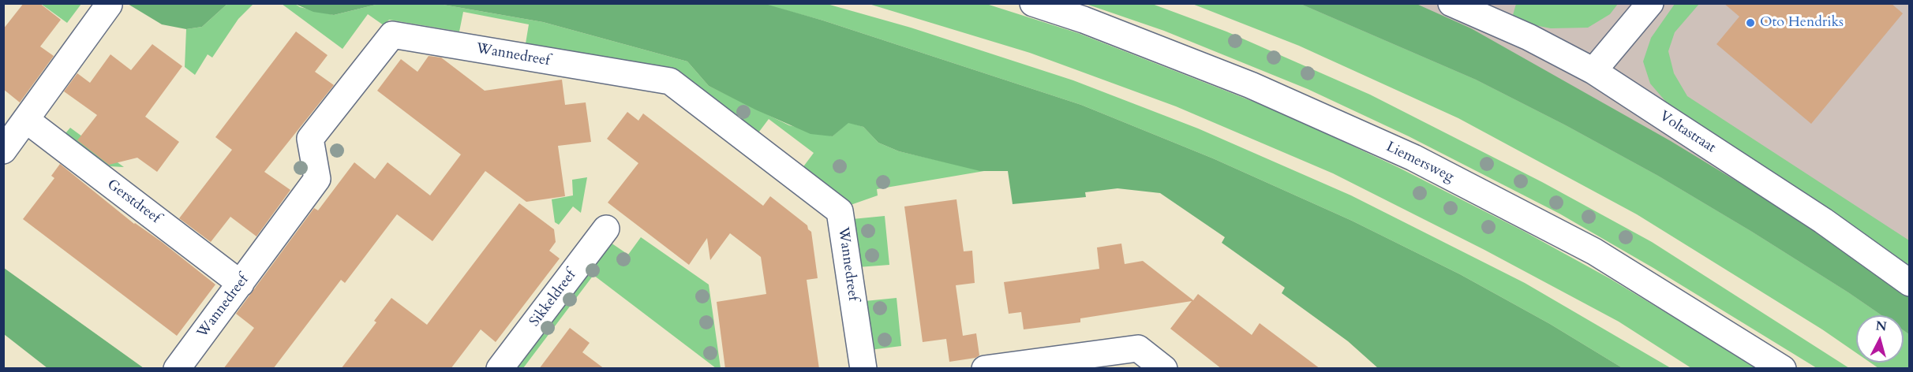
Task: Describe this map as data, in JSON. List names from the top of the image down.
{
  "streets": {
    "street": [
      "Wannedreef",
      "Voltastraat",
      "Liemersweg",
      "Gerstdreef",
      "Sikkeldreef"
    ]
  },
  "crossings": [
    ["Wannedreef", "Gerstdreef"]
  ],
  "places": ["Oto Hendriks"],
  "north": "top"
}
